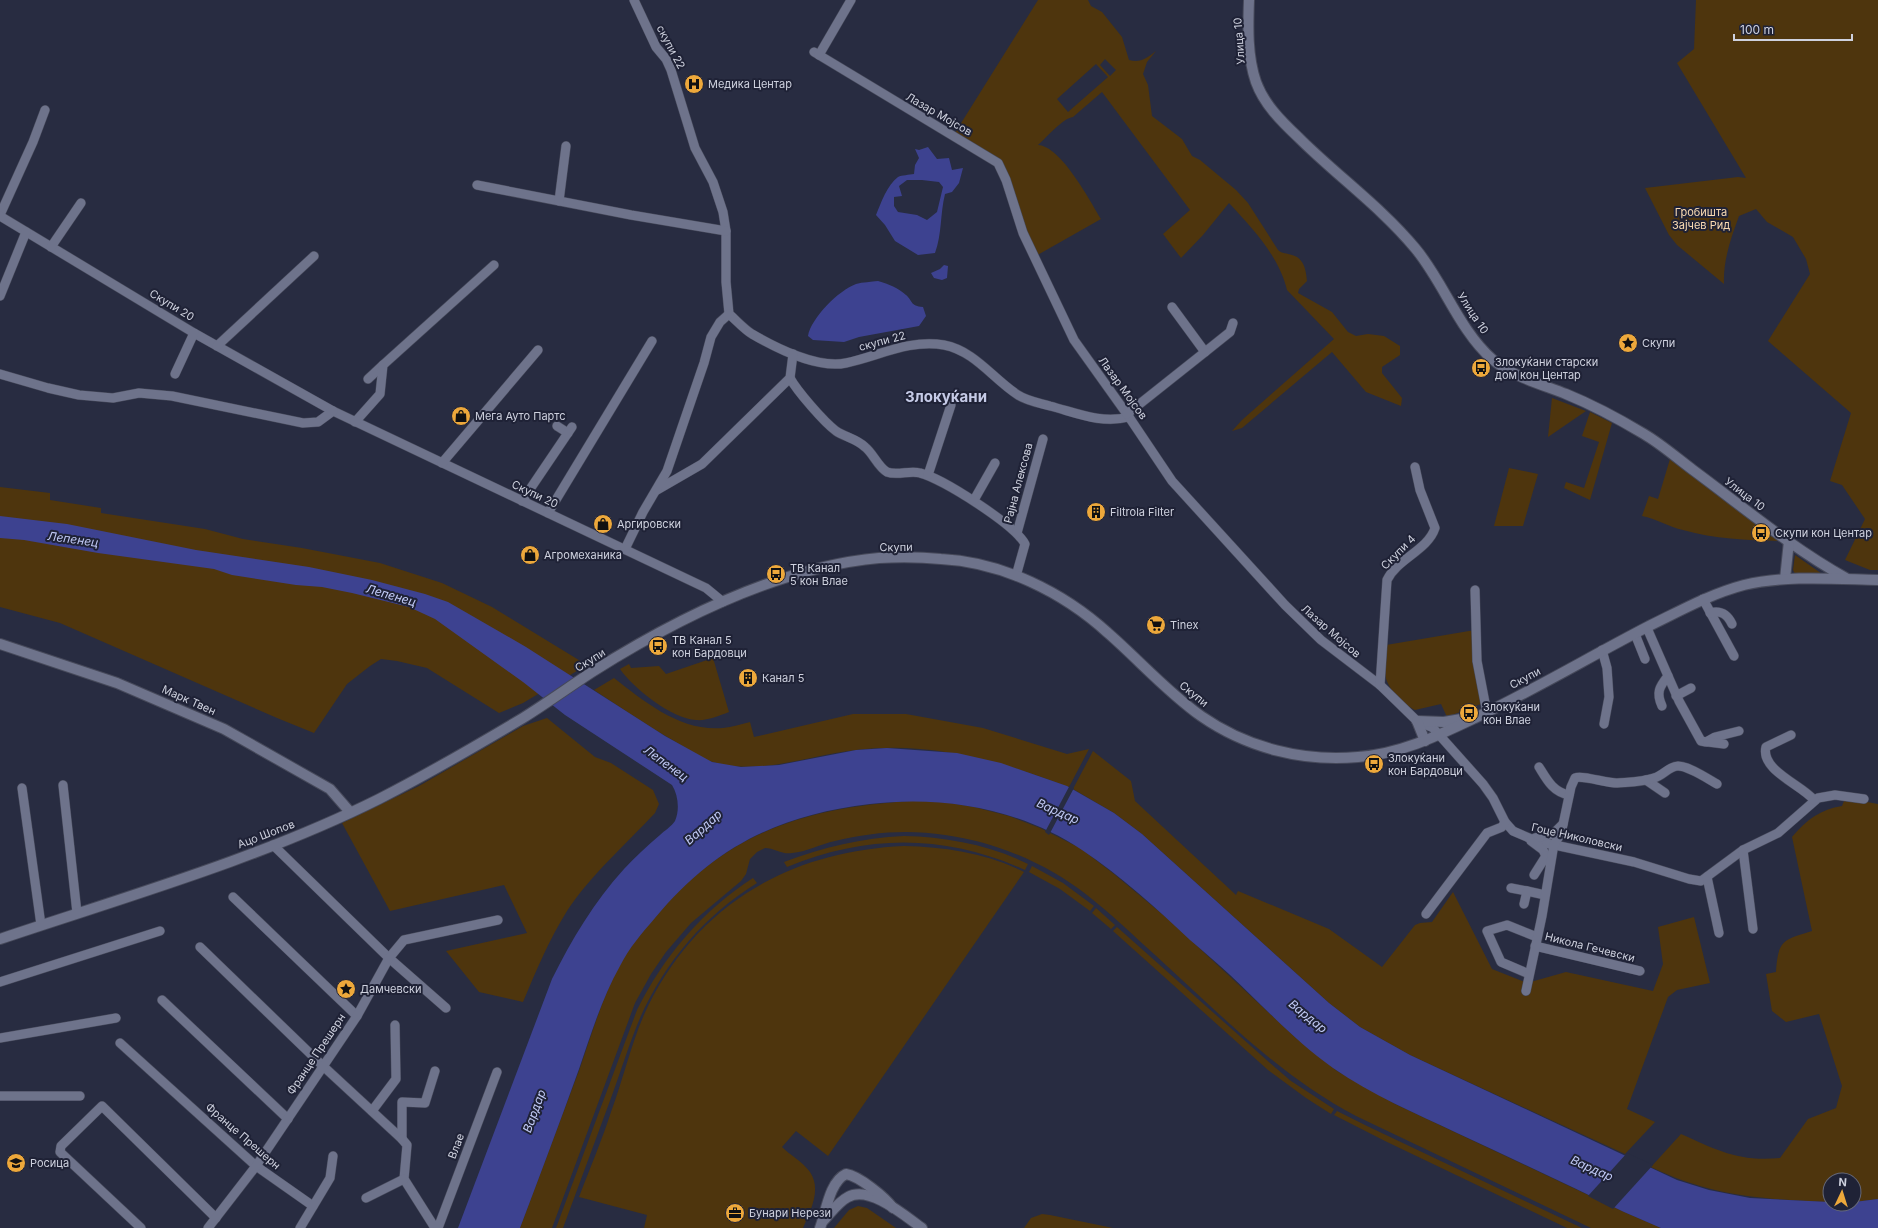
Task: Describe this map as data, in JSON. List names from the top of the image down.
{
  "streets": {
    "street": [
      "Улица 10",
      "скупи 22",
      "Лазар Мојсов",
      "Скупи 20",
      "Рајна Алексова",
      "Скупи",
      "Cкупи 4",
      "Марк Твен",
      "Ацо Шопов",
      "Гоце Николовски",
      "Никола Гечевски",
      "Францe Прешерн",
      "Франце Прешерн",
      "Влае"
    ]
  },
  "crossings": [
    ["Улица 10", "Скупи"],
    ["скупи 22", "Лазар Мојсов"],
    ["Лазар Мојсов", "Скупи"],
    ["Лазар Мојсов", "Cкупи 4"],
    ["Лазар Мојсов", "Гоце Николовски"],
    ["Скупи 20", "Скупи"],
    ["Рајна Алексова", "Скупи"],
    ["Скупи", "Ацо Шопов"],
    ["Скупи", "Гоце Николовски"],
    ["Марк Твен", "Ацо Шопов"],
    ["Гоце Николовски", "Никола Гечевски"],
    ["Францe Прешерн", "Франце Прешерн"]
  ],
  "districts": ["Злокуќани"],
  "water": ["Лепенец", "Вардар"],
  "parks": ["Гробишта Зајчев Рид"],
  "places": {
    "hospital": ["Медика Центар"],
    "place": ["Скупи", "Дамчевски"],
    "bus stop": [
      "Злокуќани старски дом кон Центар",
      "Скупи кон Центар",
      "ТВ Канал 5 кон Влае",
      "ТВ Канал 5 кон Бардовци",
      "Злокуќани кон Влае",
      "Злокуќани кон Бардовци"
    ],
    "shop": ["Мега Ауто Партс", "Аргировски", "Агромеханика"],
    "building": ["Filtrola Filter", "Канал 5"],
    "supermarket": ["Tinex"],
    "school or university": ["Росица"],
    "office": ["Бунари Нерези"]
  },
  "scale_bar": "100 m",
  "north": "top"
}
